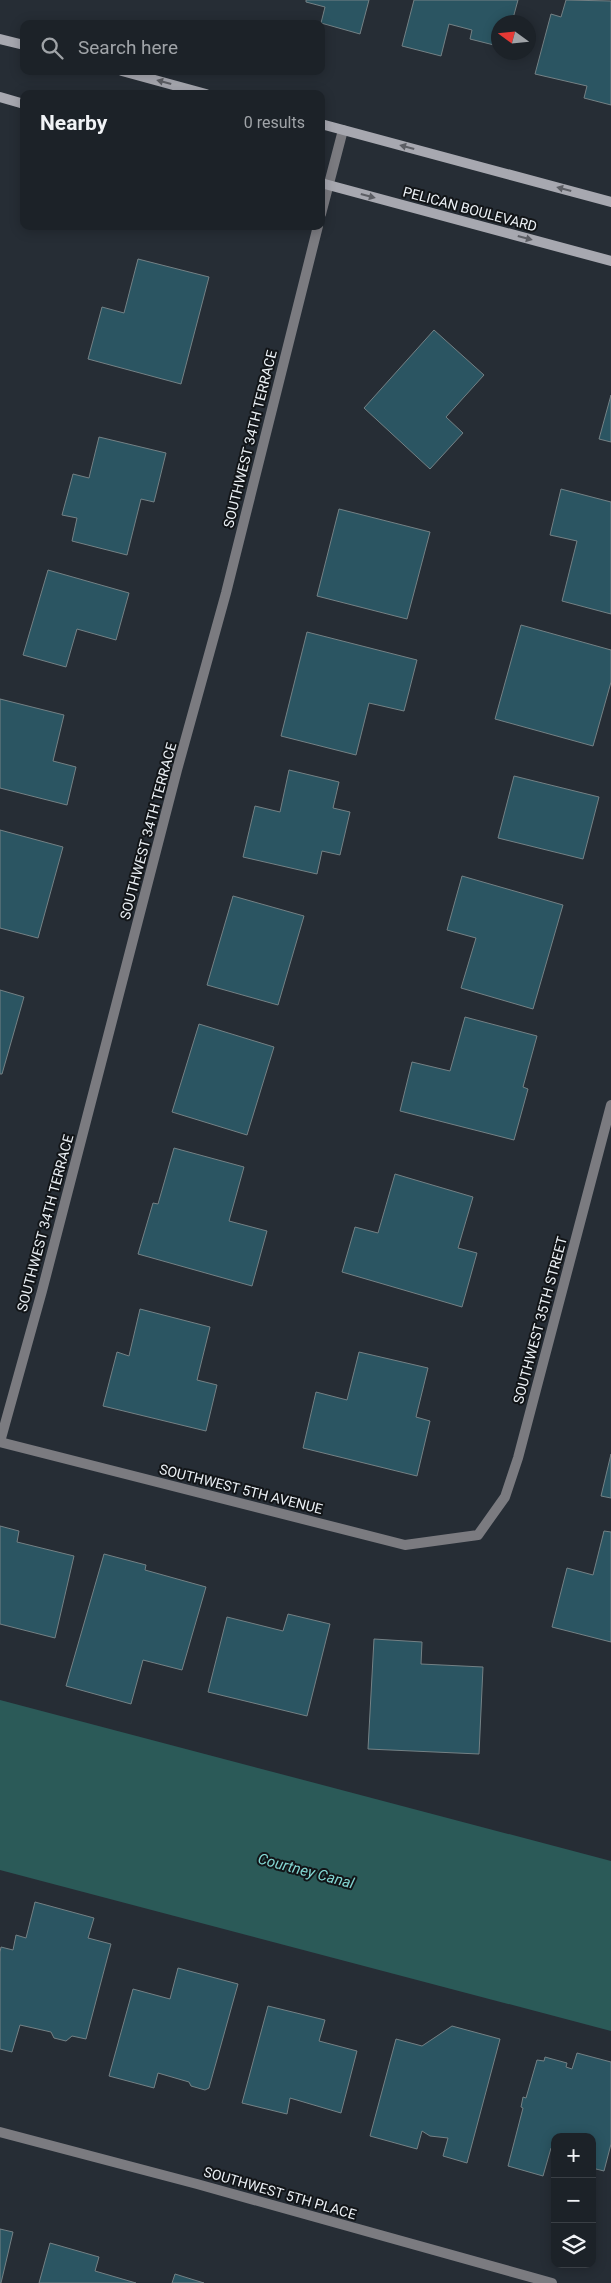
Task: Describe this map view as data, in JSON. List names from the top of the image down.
{
  "streets": {
    "street": [
      "PELICAN BOULEVARD",
      "SOUTHWEST 34TH TERRACE",
      "SOUTHWEST 35TH STREET",
      "SOUTHWEST 5TH AVENUE",
      "SOUTHWEST 5TH PLACE"
    ]
  },
  "crossings": [
    ["SOUTHWEST 34TH TERRACE", "SOUTHWEST 5TH AVENUE"],
    ["SOUTHWEST 35TH STREET", "SOUTHWEST 5TH AVENUE"]
  ],
  "water": ["Courtney Canal"],
  "north": "left",
  "page": {
    "search": "Search here",
    "heading": ["Nearby", "0 results"],
    "map_buttons": ["+", "−"]
  }
}
